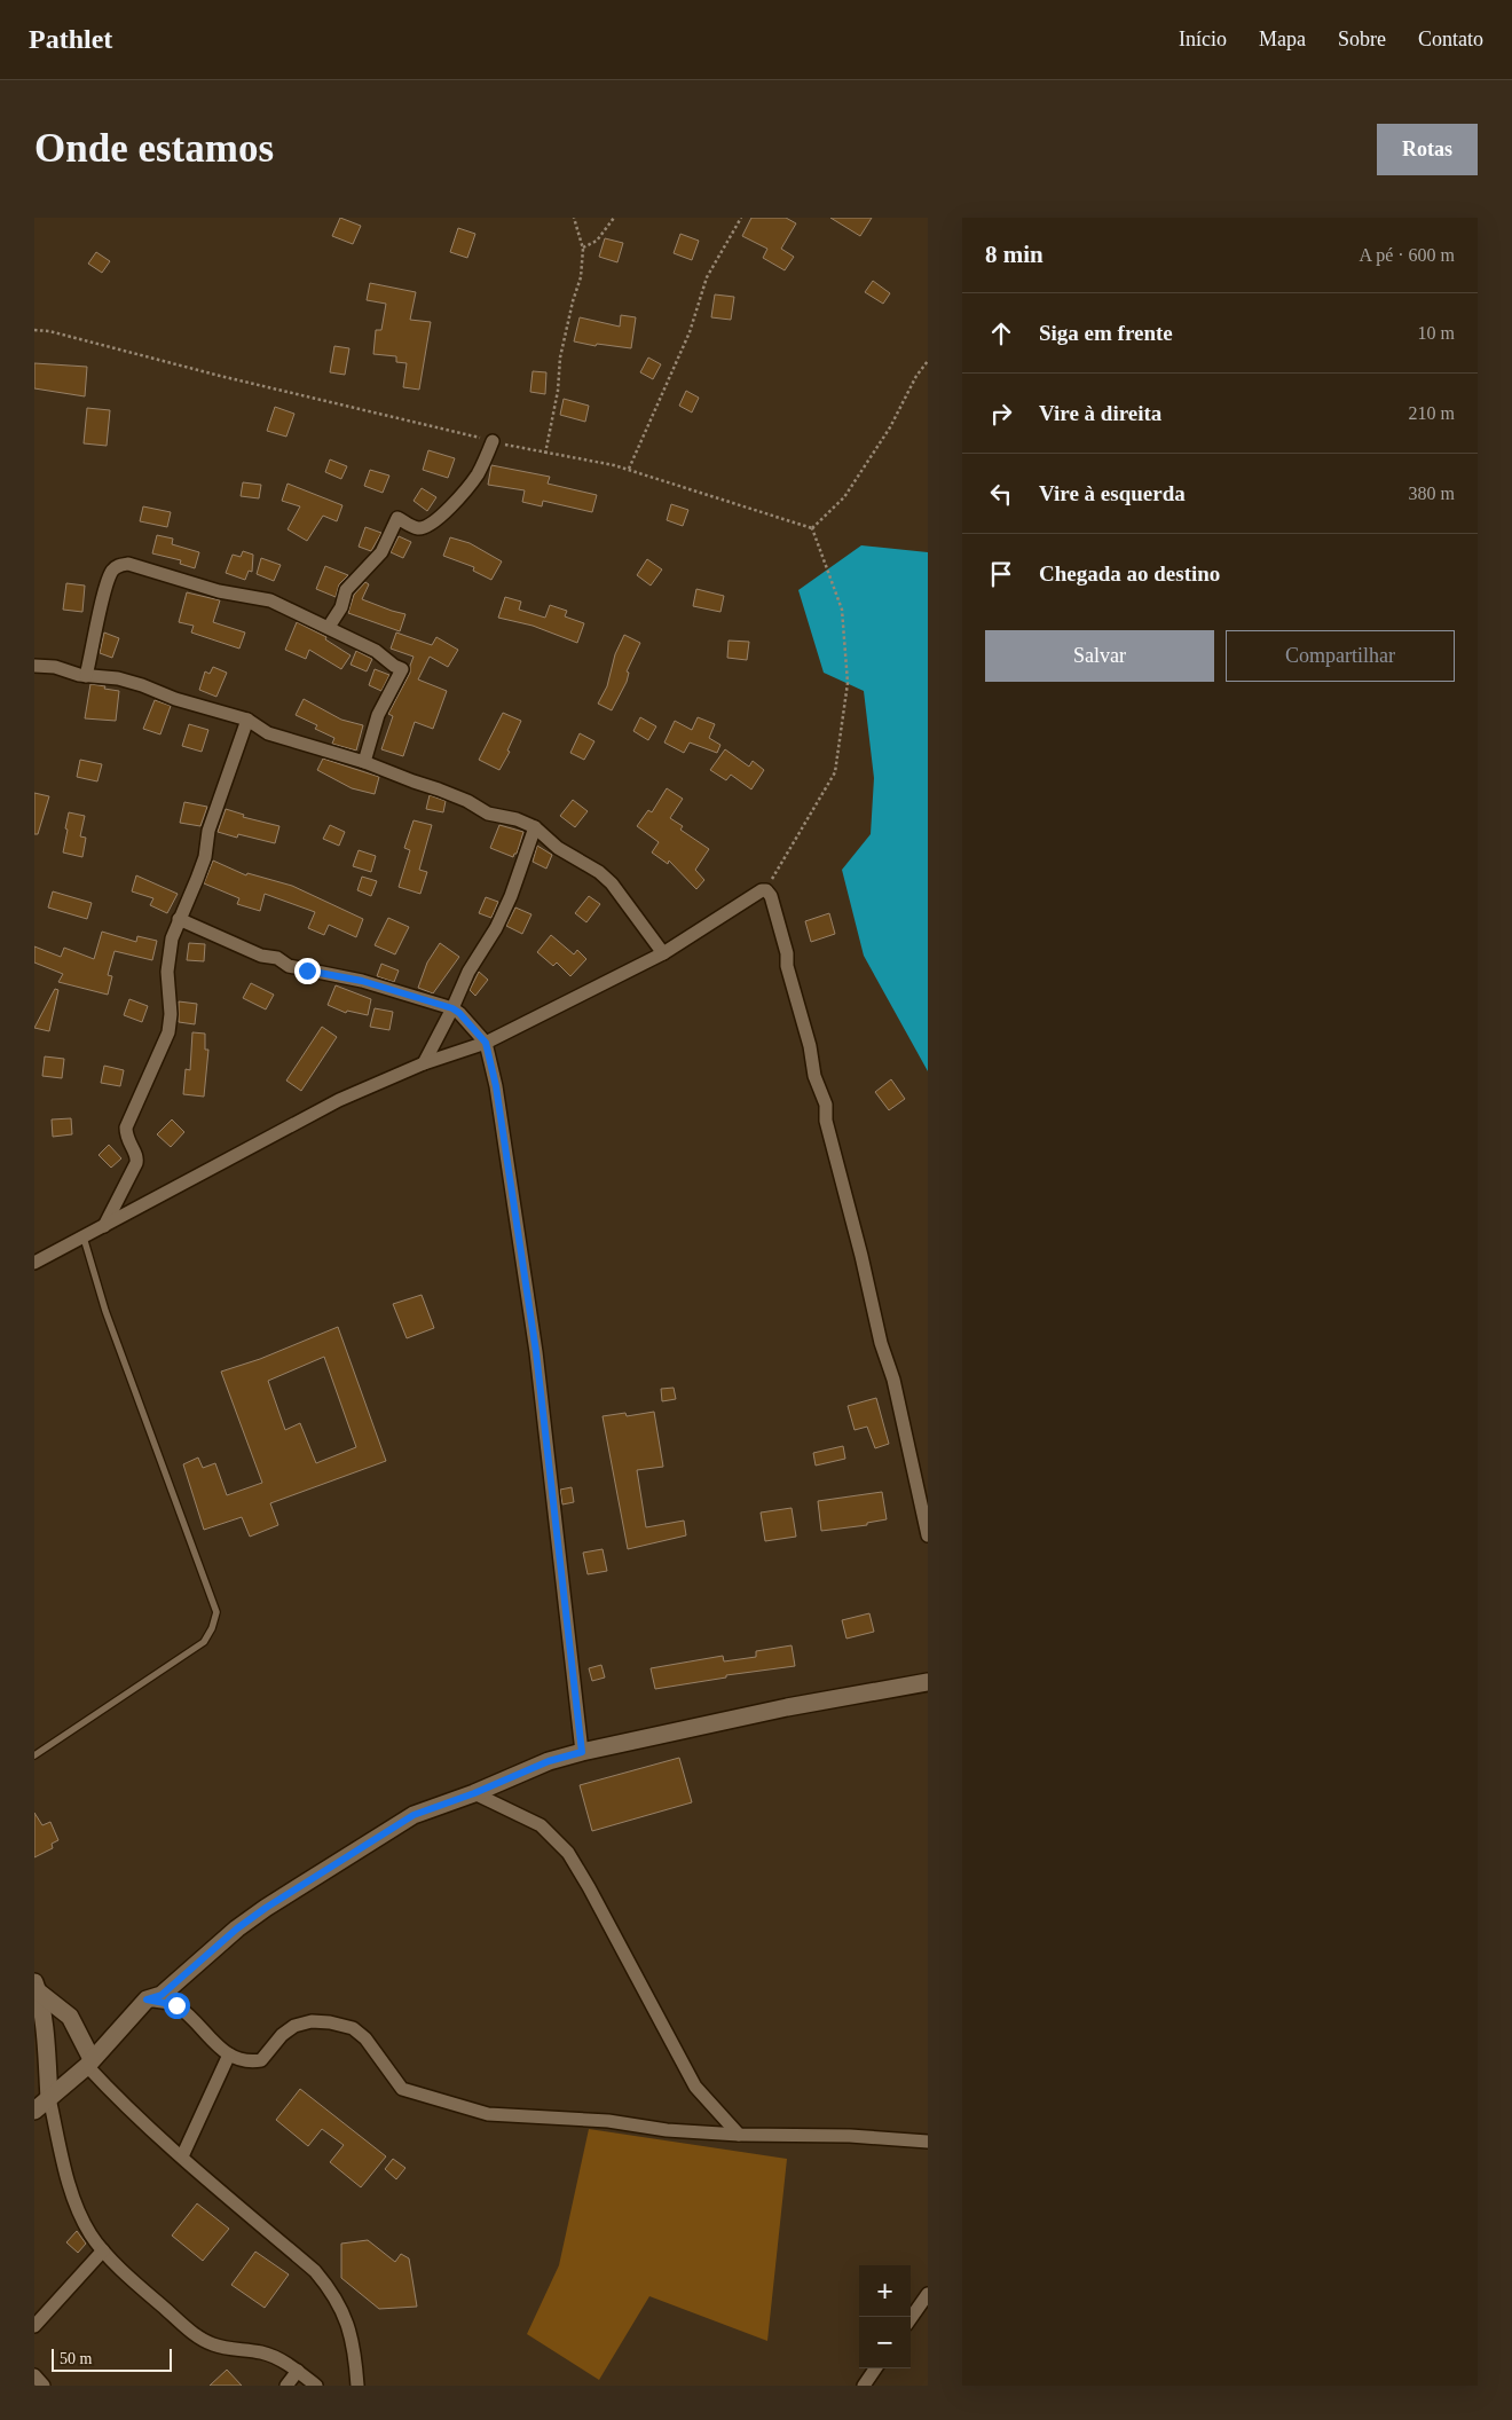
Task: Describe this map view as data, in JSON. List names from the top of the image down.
{
  "scale_bar": "50 m",
  "page": {
    "header": "Pathlet",
    "nav": [
      "Início",
      "Mapa",
      "Sobre",
      "Contato"
    ],
    "buttons": [
      "Rotas",
      ["Salvar", "Compartilhar"]
    ],
    "title": "Onde estamos",
    "heading": ["8 min", "A pé · 600 m"],
    "list": [
      ["Siga em frente", "10 m"],
      ["Vire à direita", "210 m"],
      ["Vire à esquerda", "380 m"],
      "Chegada ao destino"
    ],
    "map_buttons": ["+", "−"],
    "scale": "50 m"
  }
}
